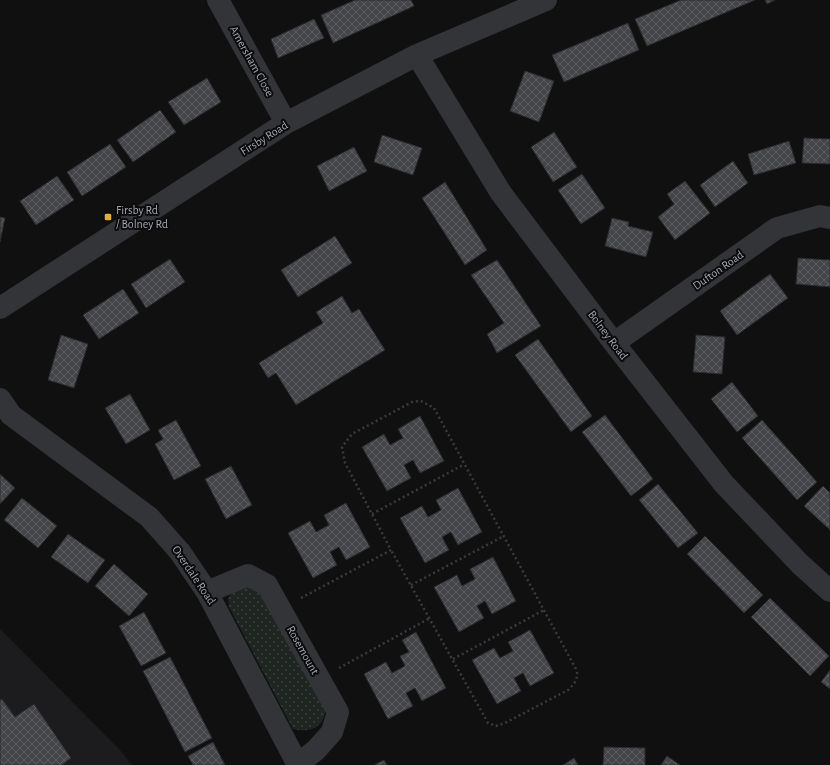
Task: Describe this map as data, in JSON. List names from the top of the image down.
{
  "streets": {
    "street": [
      "Amersham Close",
      "Firsby Road",
      "Dufton Road",
      "Bolney Road",
      "Overdale Road",
      "Rosemount"
    ]
  },
  "crossings": [
    ["Amersham Close", "Firsby Road"],
    ["Firsby Road", "Bolney Road"],
    ["Dufton Road", "Bolney Road"],
    ["Overdale Road", "Rosemount"]
  ],
  "places": {
    "transit": ["Firsby Rd / Bolney Rd"]
  }
}
